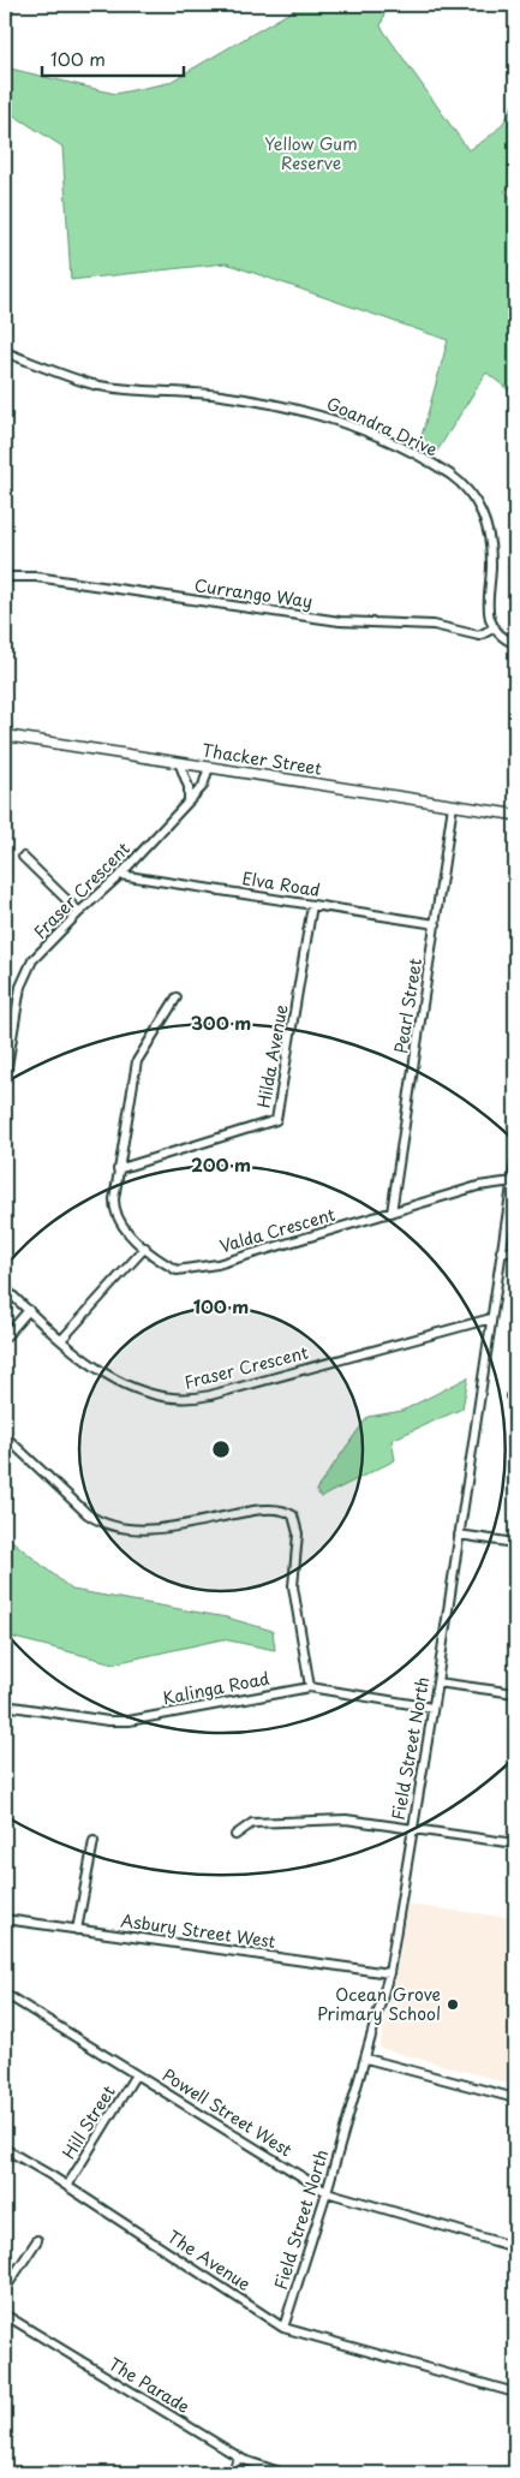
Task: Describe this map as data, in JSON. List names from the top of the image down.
{
  "streets": {
    "street": [
      "Goandra Drive",
      "Currango Way",
      "Thacker Street",
      "Elva Road",
      "Fraser Crescent",
      "Pearl Street",
      "Hilda Avenue",
      "Valda Crescent",
      "Kalinga Road",
      "Field Street North",
      "Asbury Street West",
      "Powell Street West",
      "Hill Street",
      "The Avenue",
      "The Parade"
    ]
  },
  "crossings": [
    ["Goandra Drive", "Currango Way"],
    ["Thacker Street", "Fraser Crescent"],
    ["Thacker Street", "Pearl Street"],
    ["Elva Road", "Fraser Crescent"],
    ["Elva Road", "Pearl Street"],
    ["Elva Road", "Hilda Avenue"],
    ["Fraser Crescent", "Field Street North"],
    ["Pearl Street", "Valda Crescent"],
    ["Hilda Avenue", "Valda Crescent"],
    ["Valda Crescent", "Field Street North"],
    ["Kalinga Road", "Field Street North"],
    ["Field Street North", "Asbury Street West"],
    ["Field Street North", "Powell Street West"],
    ["Field Street North", "The Avenue"],
    ["Powell Street West", "Hill Street"],
    ["Hill Street", "The Avenue"]
  ],
  "parks": ["Yellow Gum Reserve"],
  "places": ["Ocean Grove Primary School"],
  "scale_bar": "100 m",
  "rings": ["300 m", "200 m", "100 m"]
}
